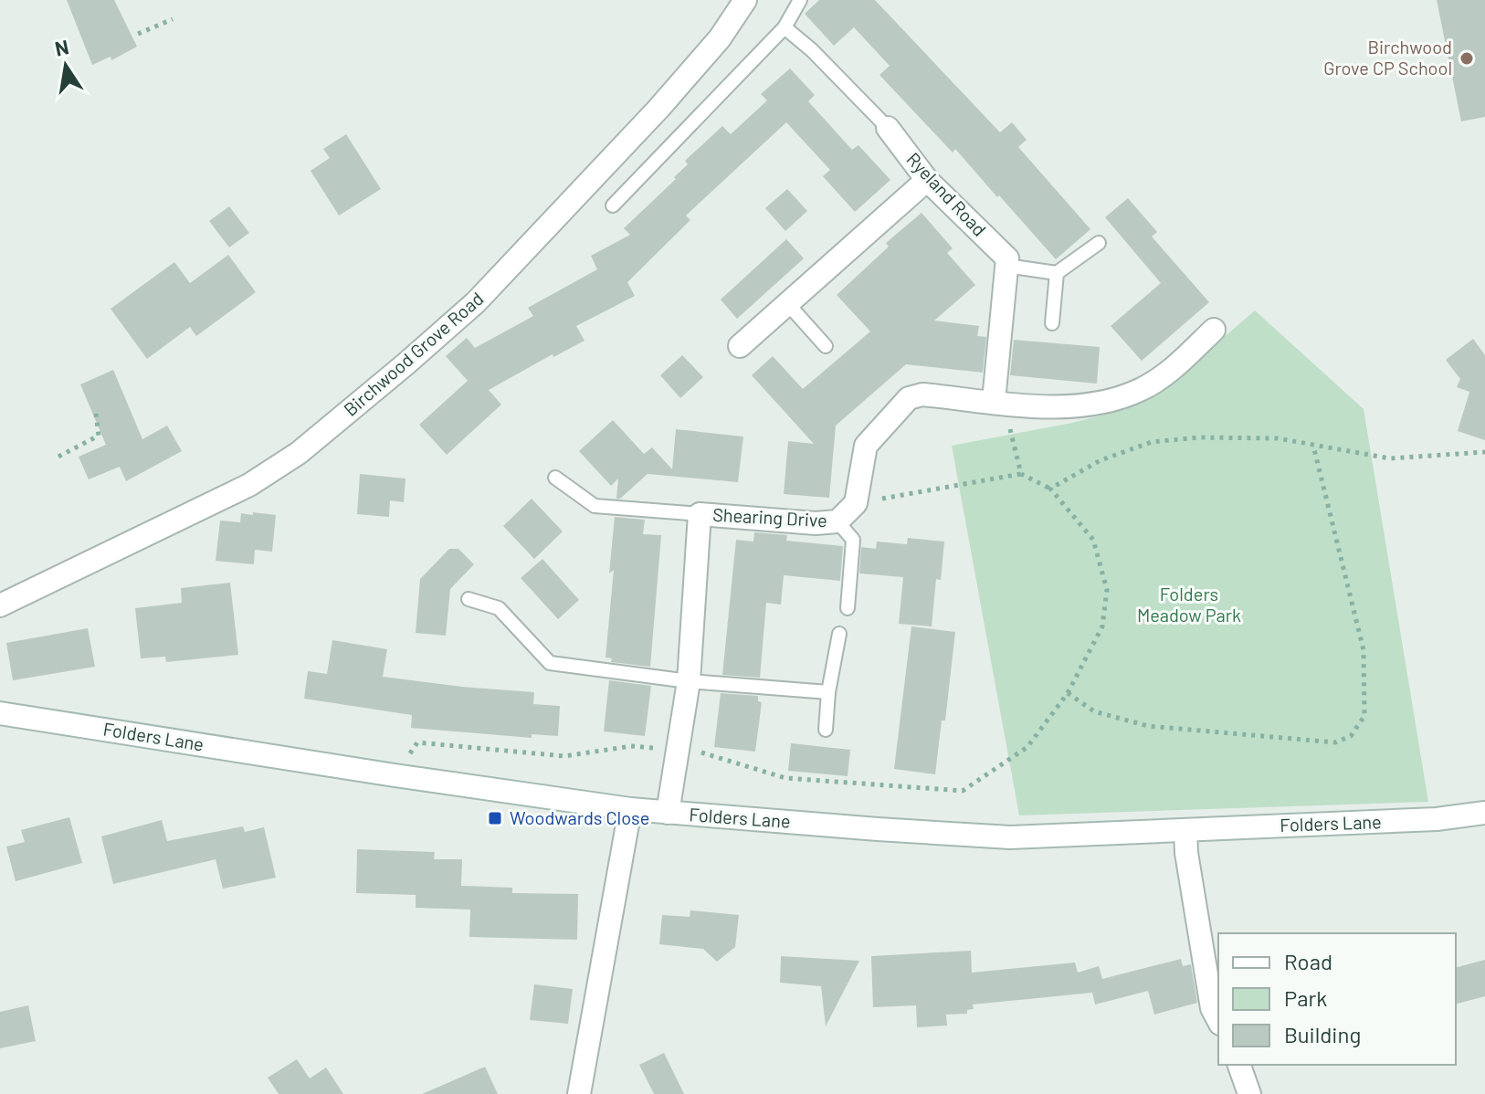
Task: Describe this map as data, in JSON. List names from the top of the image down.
{
  "streets": {
    "street": [
      "Ryeland Road",
      "Birchwood Grove Road",
      "Shearing Drive",
      "Folders Lane"
    ]
  },
  "crossings": [
    ["Shearing Drive", "Folders Lane"]
  ],
  "parks": ["Folders Meadow Park"],
  "places": {
    "other": ["Birchwood Grove CP School"],
    "transit": ["Woodwards Close"]
  },
  "legend": ["Road", "Park", "Building"],
  "north": "top"
}
